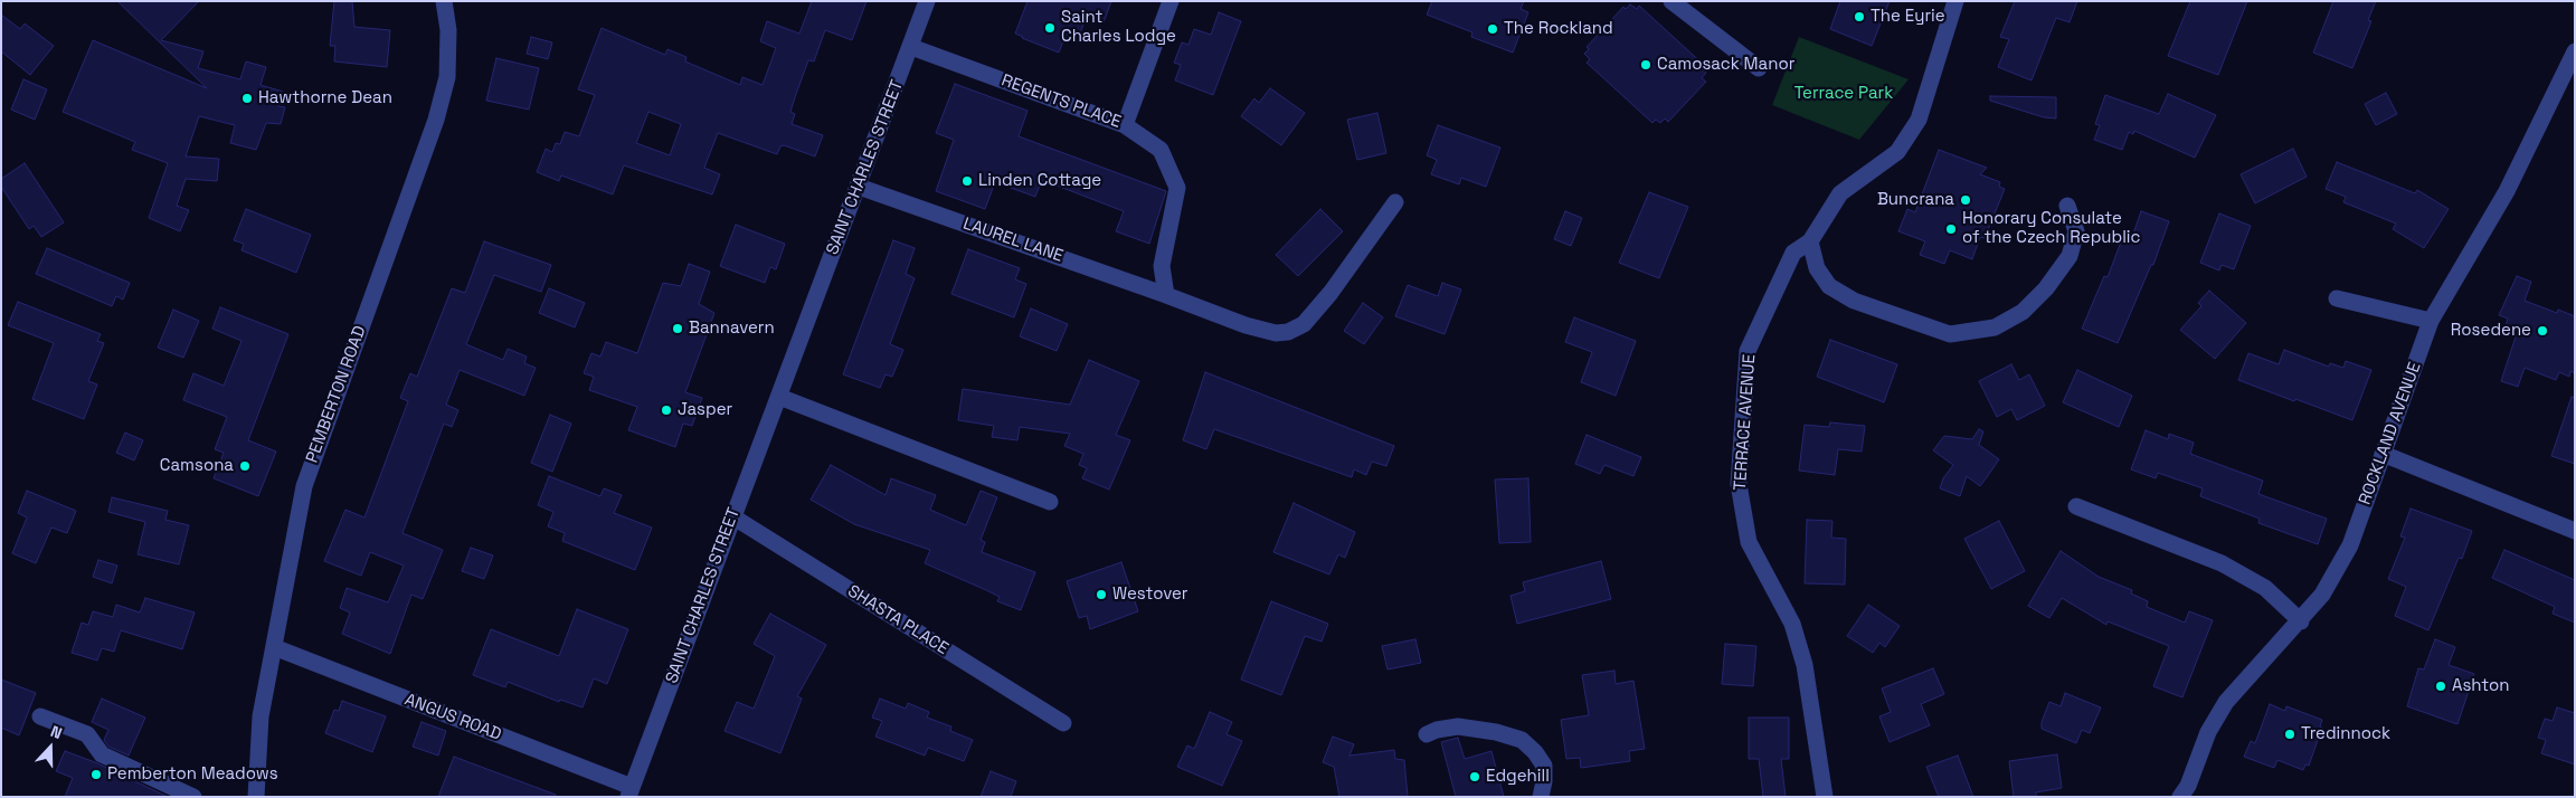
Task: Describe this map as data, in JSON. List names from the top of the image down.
{
  "streets": {
    "street": [
      "REGENTS PLACE",
      "SAINT CHARLES STREET",
      "LAUREL LANE",
      "PEMBERTON ROAD",
      "TERRACE AVENUE",
      "ROCKLAND AVENUE",
      "SHASTA PLACE",
      "ANGUS ROAD"
    ]
  },
  "crossings": [
    ["REGENTS PLACE", "SAINT CHARLES STREET"],
    ["REGENTS PLACE", "LAUREL LANE"],
    ["SAINT CHARLES STREET", "LAUREL LANE"],
    ["SAINT CHARLES STREET", "SHASTA PLACE"],
    ["SAINT CHARLES STREET", "ANGUS ROAD"],
    ["PEMBERTON ROAD", "ANGUS ROAD"]
  ],
  "parks": ["Terrace Park"],
  "places": [
    "The Eyrie",
    "Saint Charles Lodge",
    "The Rockland",
    "Camosack Manor",
    "Hawthorne Dean",
    "Linden Cottage",
    "Buncrana",
    "Honorary Consulate of the Czech Republic",
    "Bannavern",
    "Rosedene",
    "Jasper",
    "Camsona",
    "Westover",
    "Ashton",
    "Tredinnock",
    "Pemberton Meadows",
    "Edgehill"
  ],
  "north": "top"
}
